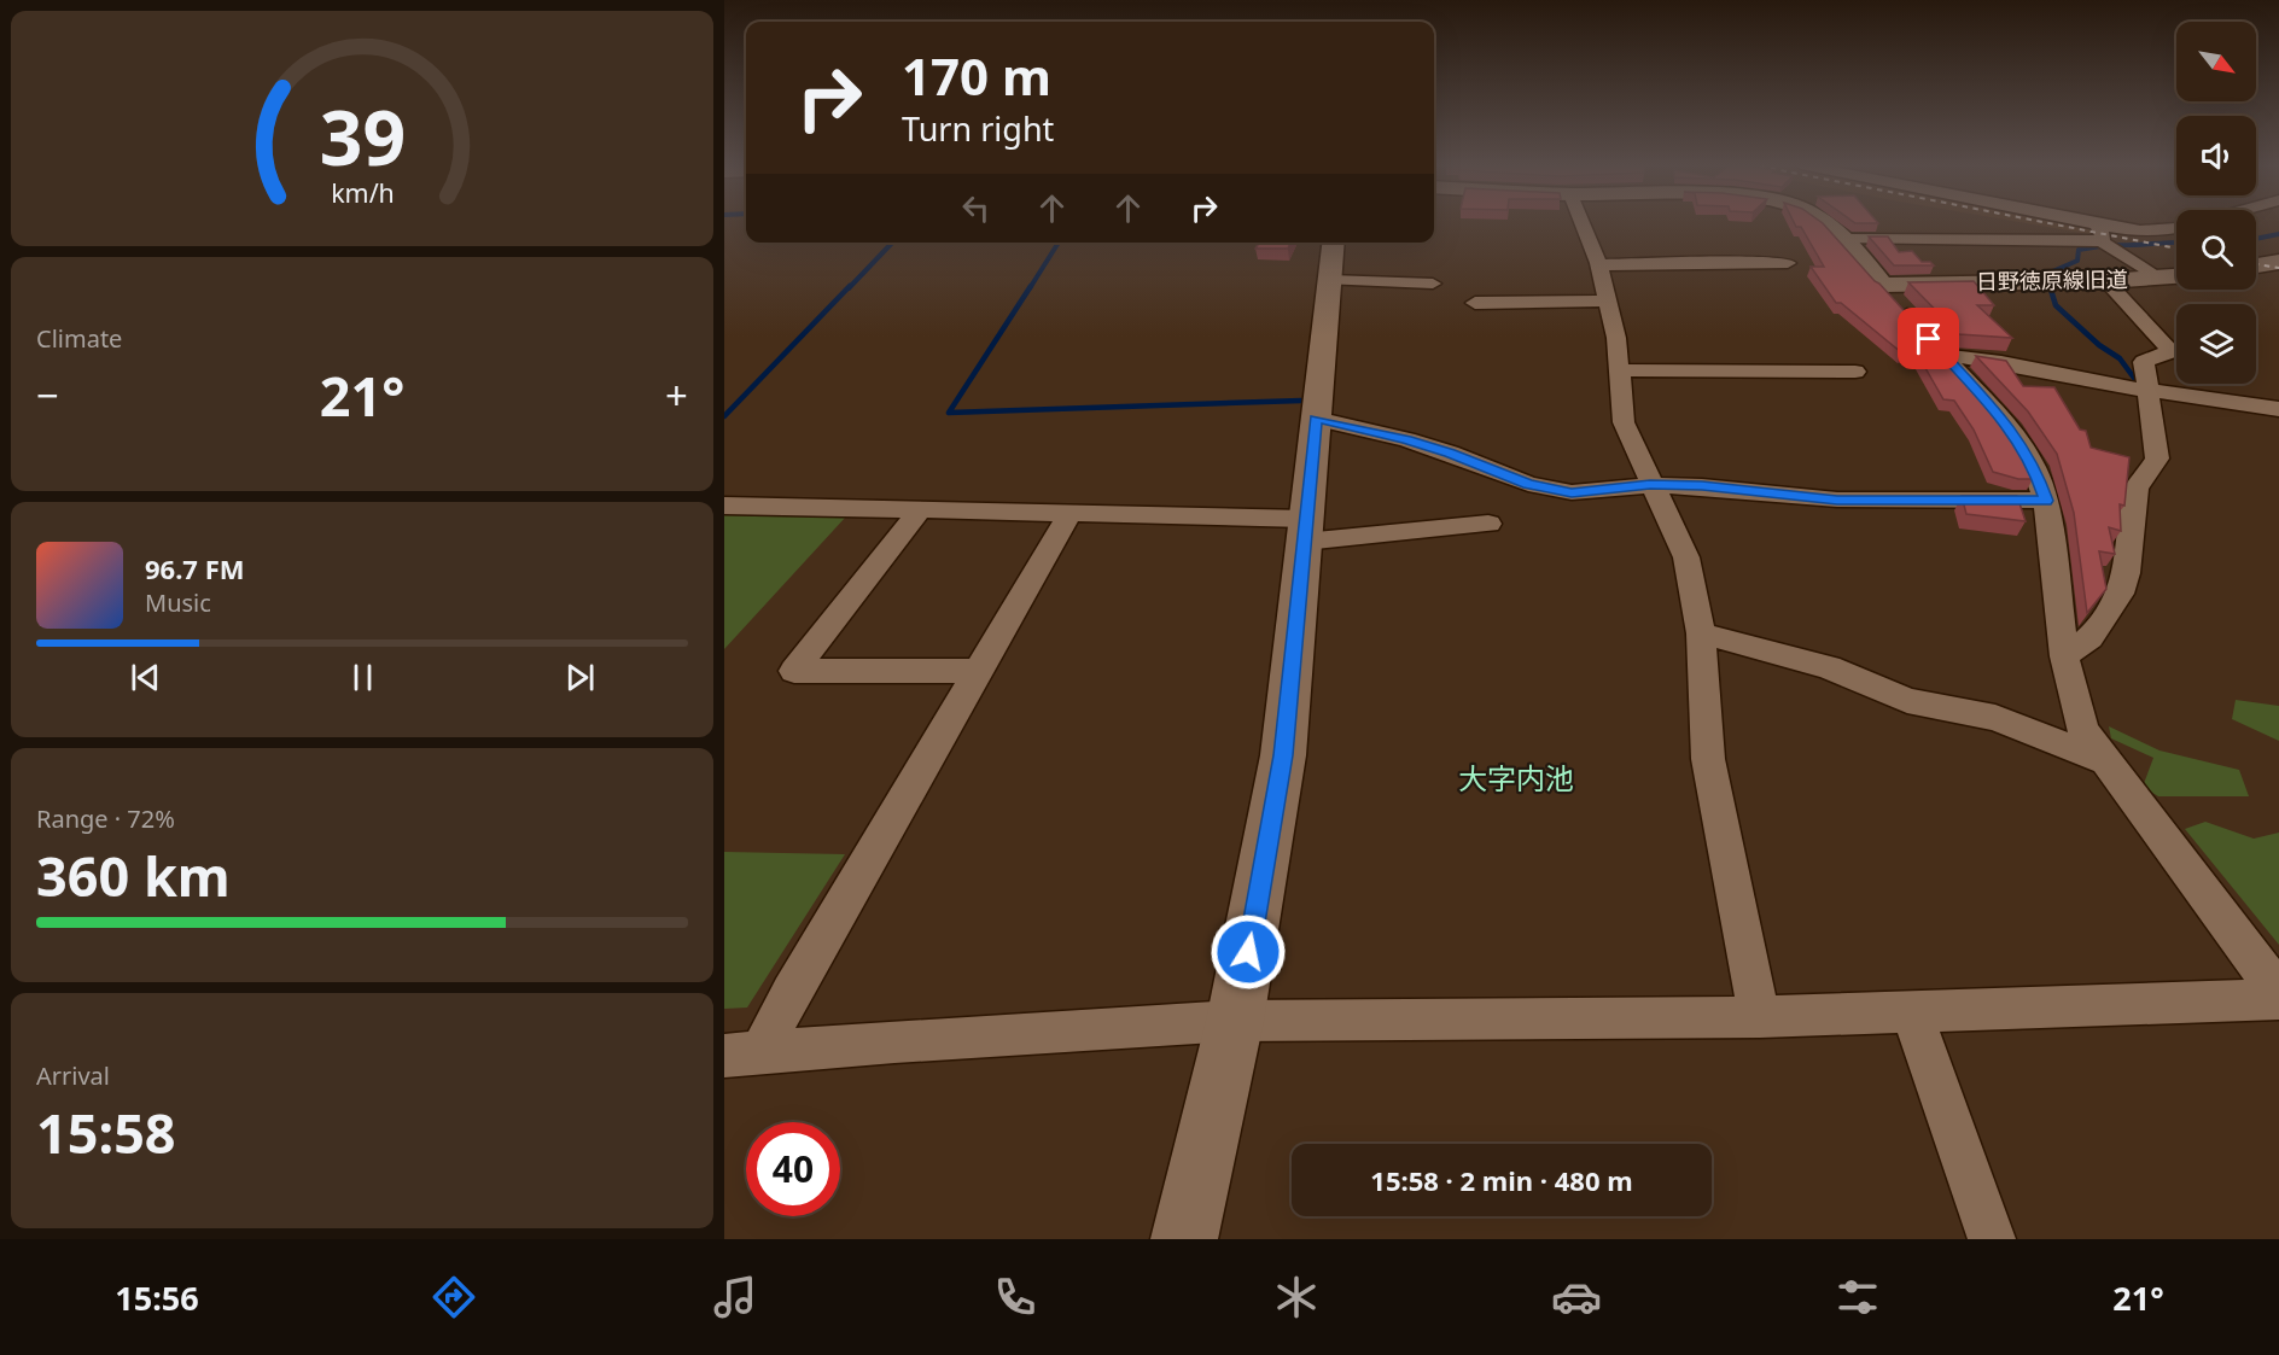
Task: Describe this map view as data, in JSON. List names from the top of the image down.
{
  "streets": {
    "street": ["日野徳原線旧道"]
  },
  "districts": ["大字内池"],
  "north": "bottom right",
  "page": {
    "turn": ["170 m", "Turn right"],
    "tile": [
      "Climate",
      ["Range · 72%", "360 km"],
      ["Arrival", "15:58"]
    ],
    "heat": ["−", "21°", "+"],
    "song": ["96.7 FM", "Music"],
    "limit": "40",
    "trip": "15:58 · 2 min · 480 m",
    "tabs": ["15:56", "21°"],
    "gauge": ["39", "km/h"]
  }
}
